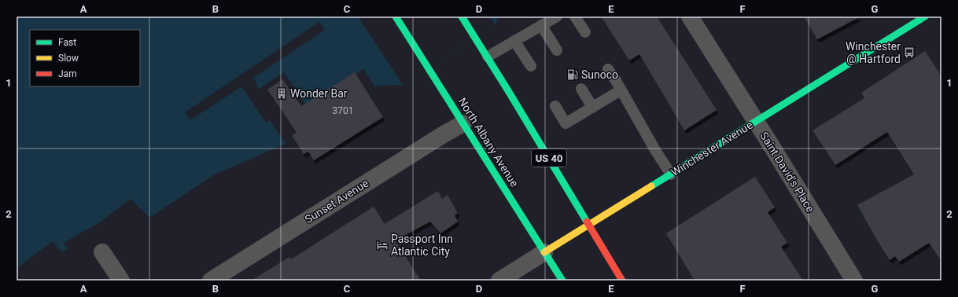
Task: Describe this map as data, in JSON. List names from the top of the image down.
{
  "streets": {
    "main road": ["North Albany Avenue", "Winchester Avenue", "US 40"],
    "street": ["Saint David's Place", "Sunset Avenue"]
  },
  "crossings": [
    ["North Albany Avenue", "Winchester Avenue"],
    ["North Albany Avenue", "Sunset Avenue"],
    ["Winchester Avenue", "US 40"],
    ["Winchester Avenue", "Saint David's Place"]
  ],
  "places": {
    "bus stop": ["Winchester @ Hartford"],
    "fuel station": ["Sunoco"],
    "building": ["Wonder Bar"],
    "hotel": ["Passport Inn Atlantic City"]
  },
  "house_numbers": ["3701"],
  "legend": ["Fast", "Slow", "Jam"],
  "grid": {
    "columns": [
      "A",
      "B",
      "C",
      "D",
      "E",
      "F",
      "G"
    ],
    "rows": ["1", "2"]
  }
}
